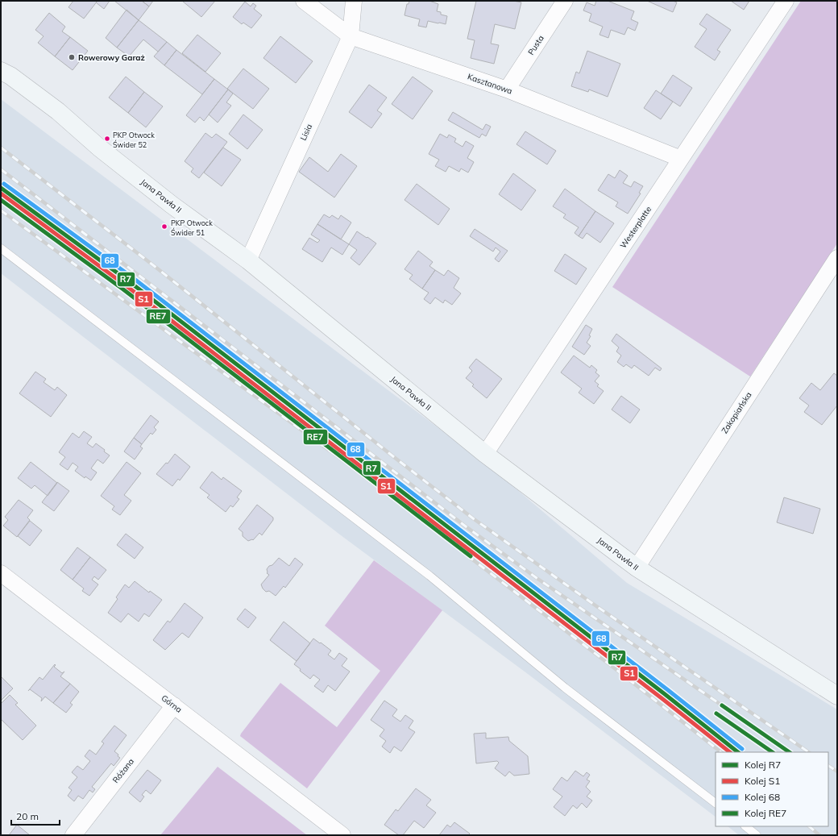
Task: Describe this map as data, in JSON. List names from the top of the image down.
{
  "streets": {
    "main road": ["Jana Pawła II"],
    "street": [
      "Pusta",
      "Kasztanowa",
      "Lisia",
      "Westerplatte",
      "Zakopiańska",
      "Górna",
      "Różana"
    ]
  },
  "crossings": [
    ["Pusta", "Kasztanowa"],
    ["Kasztanowa", "Lisia"],
    ["Kasztanowa", "Westerplatte"],
    ["Lisia", "Jana Pawła II"],
    ["Jana Pawła II", "Westerplatte"],
    ["Jana Pawła II", "Zakopiańska"],
    ["Górna", "Różana"]
  ],
  "places": ["Rowerowy Garaż", "PKP Otwock Świder 52", "PKP Otwock Świder 51"],
  "lines": [
    "rail line 68",
    "rail line R7",
    "rail line S1",
    "rail line RE7"
  ],
  "legend": [
    "Kolej R7",
    "Kolej S1",
    "Kolej 68",
    "Kolej RE7"
  ],
  "scale_bar": "20 m"
}
